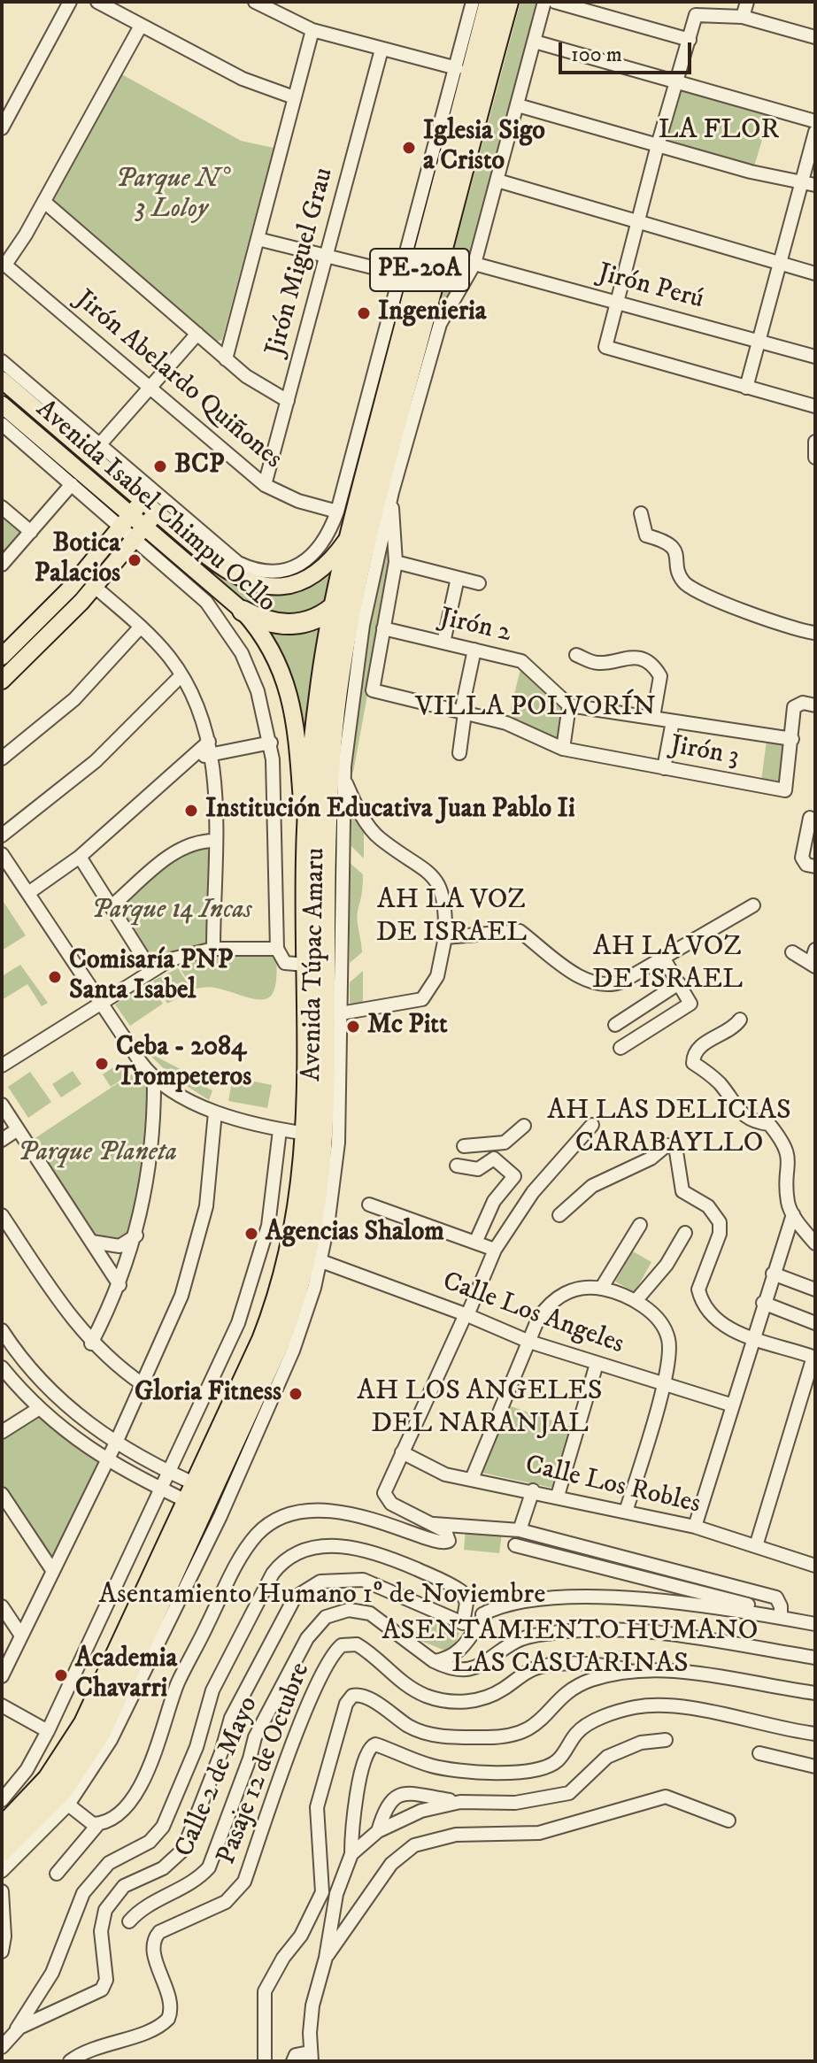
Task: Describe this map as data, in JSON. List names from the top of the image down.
{
  "streets": {
    "highway": ["PE-20A", "Avenida Túpac Amaru"],
    "main road": ["Avenida Isabel Chimpu Ocllo"],
    "street": [
      "Jirón Miguel Grau",
      "Jirón Perú",
      "Jirón Abelardo Quiñones",
      "Jirón 2",
      "Jirón 3",
      "Calle Los Angeles",
      "Calle Los Robles",
      "Pasaje 12 de Octubre",
      "Calle 2 de Mayo"
    ]
  },
  "crossings": [
    ["Jirón Miguel Grau", "Jirón Abelardo Quiñones"],
    ["Jirón Perú", "Avenida Túpac Amaru"],
    ["Jirón Abelardo Quiñones", "Avenida Isabel Chimpu Ocllo"],
    ["Avenida Isabel Chimpu Ocllo", "Avenida Túpac Amaru"],
    ["Jirón 2", "Jirón 3"],
    ["Avenida Túpac Amaru", "Calle Los Angeles"]
  ],
  "districts": [
    "LA FLOR",
    "VILLA POLVORÍN",
    "AH LA VOZ DE ISRAEL",
    "AH LA VOZ DE ISRAEL",
    "AH LAS DELICIAS CARABAYLLO",
    "AH LOS ANGELES DEL NARANJAL",
    "Asentamiento Humano 1º de Noviembre",
    "ASENTAMIENTO HUMANO LAS CASUARINAS"
  ],
  "parks": ["Parque N° 3 Loloy", "Parque 14 Incas", "Parque Planeta"],
  "places": [
    "Iglesia Sigo a Cristo",
    "Ingenieria",
    "BCP",
    "Botica Palacios",
    "Institución Educativa Juan Pablo Ii",
    "Comisaría PNP Santa Isabel",
    "Mc Pitt",
    "Ceba - 2084 Trompeteros",
    "Agencias Shalom",
    "Gloria Fitness",
    "Academia Chavarri"
  ],
  "scale_bar": "100 m"
}
